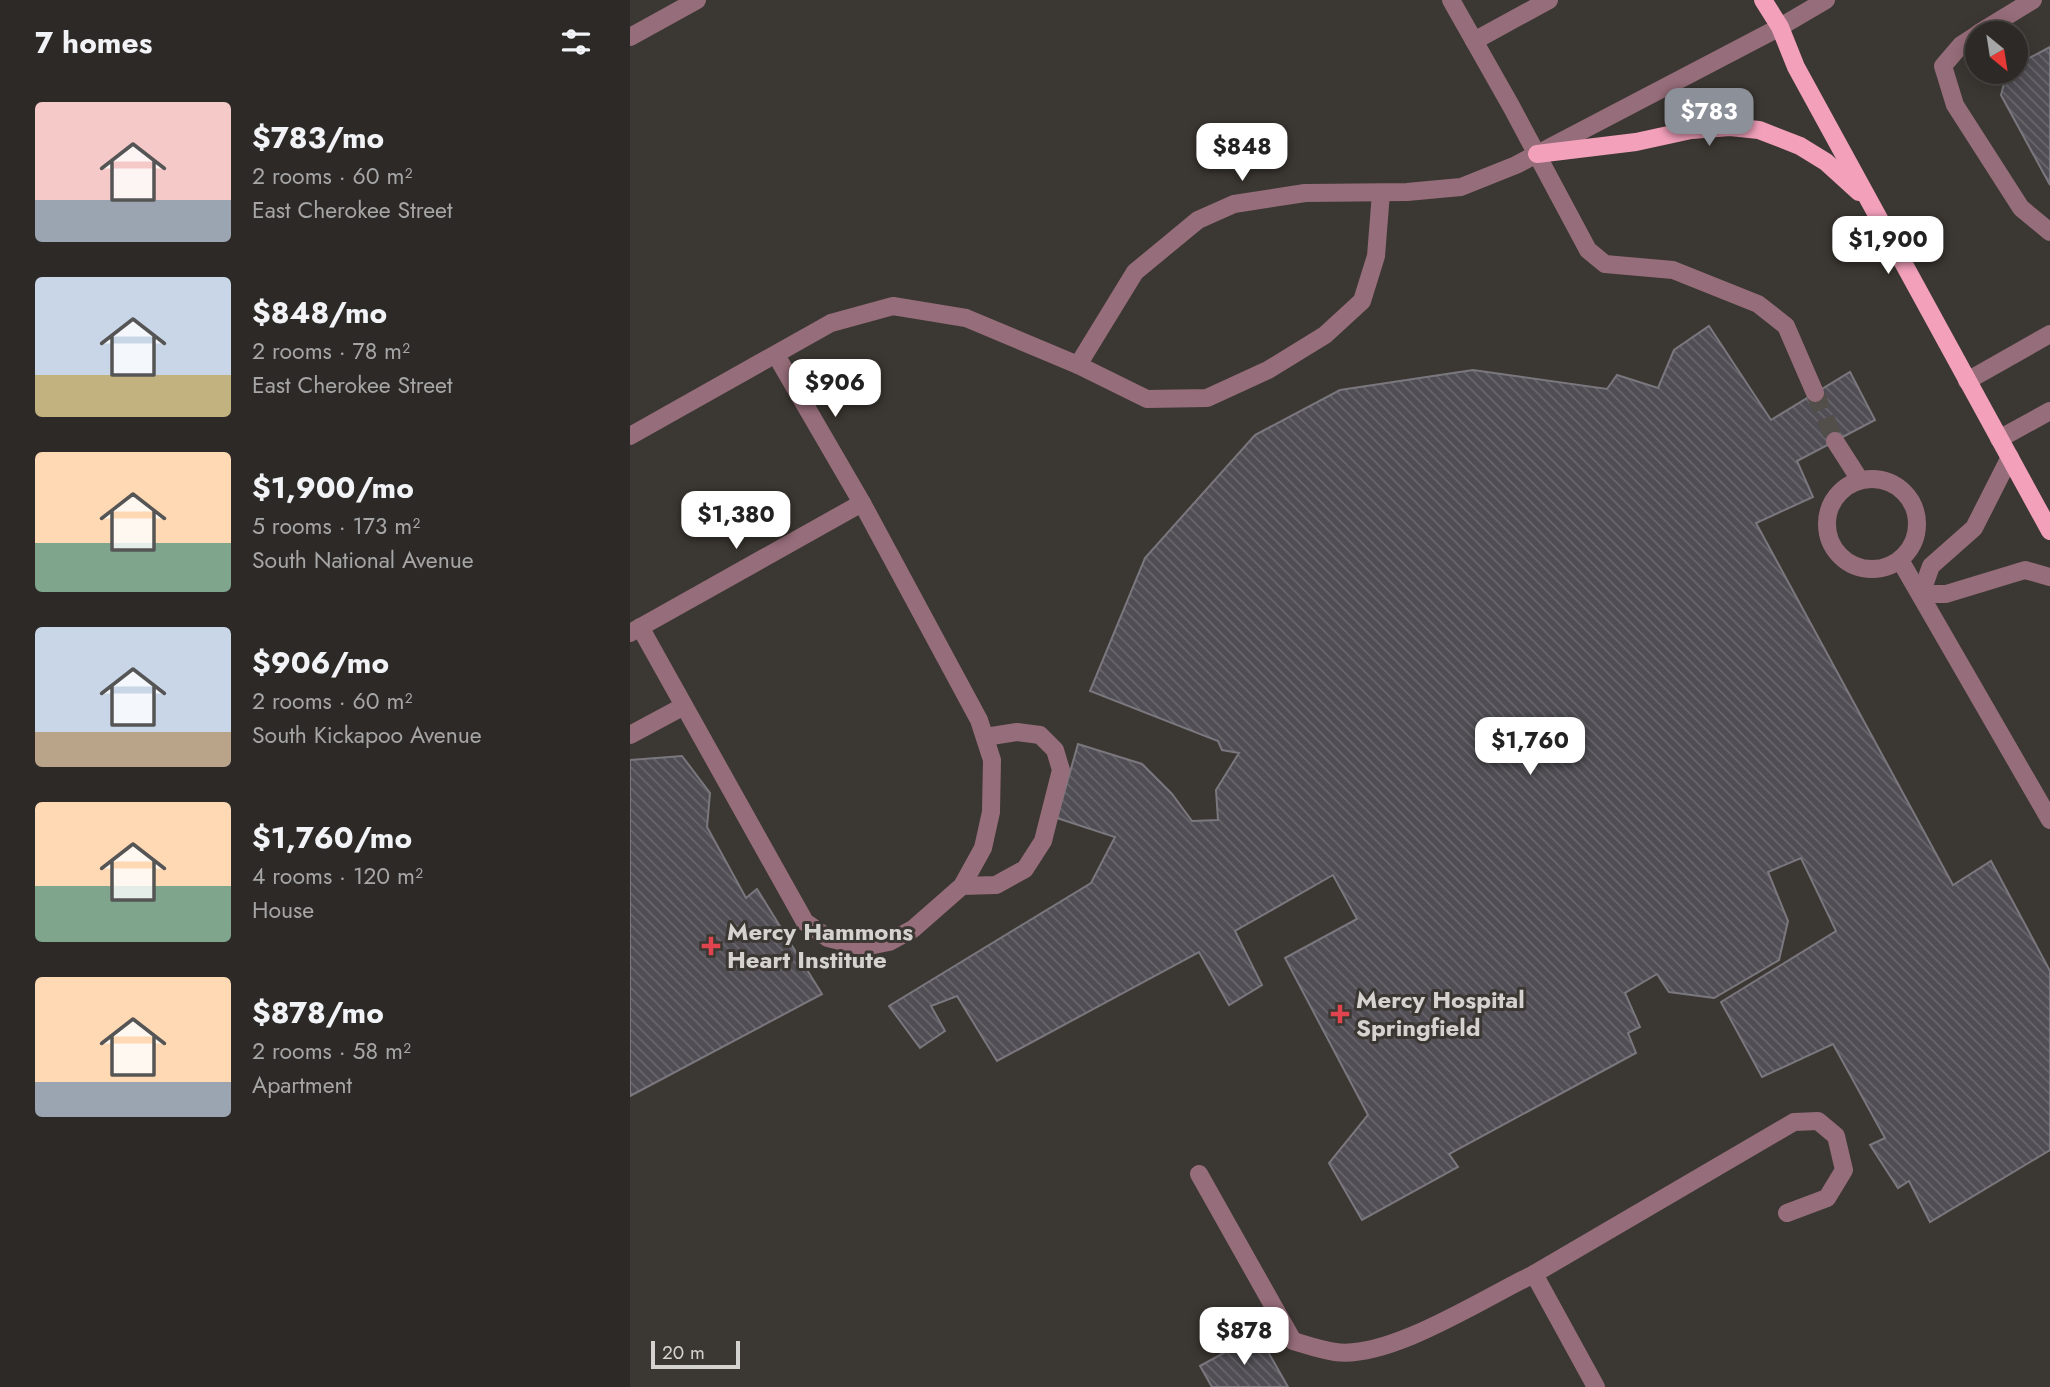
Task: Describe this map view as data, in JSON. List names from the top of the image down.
{
  "places": {
    "health": ["Mercy Hammons Heart Institute", "Mercy Hospital Springfield"]
  },
  "scale_bar": "20 m",
  "north": "bottom right",
  "page": {
    "heading": "7 homes",
    "list": [
      {
        "name": "$783/mo",
        "note": "2 rooms · 60 m² · East Cherokee Street"
      },
      {
        "name": "$848/mo",
        "note": "2 rooms · 78 m² · East Cherokee Street"
      },
      {
        "name": "$1,900/mo",
        "note": "5 rooms · 173 m² · South National Avenue"
      },
      {
        "name": "$906/mo",
        "note": "2 rooms · 60 m² · South Kickapoo Avenue"
      },
      {
        "name": "$1,760/mo",
        "note": "4 rooms · 120 m² · House"
      },
      {
        "name": "$878/mo",
        "note": "2 rooms · 58 m² · Apartment"
      }
    ],
    "price": [
      "$783",
      "$848",
      "$1,900",
      "$906",
      "$1,380",
      "$1,760",
      "$878"
    ],
    "scale": "20 m"
  }
}
